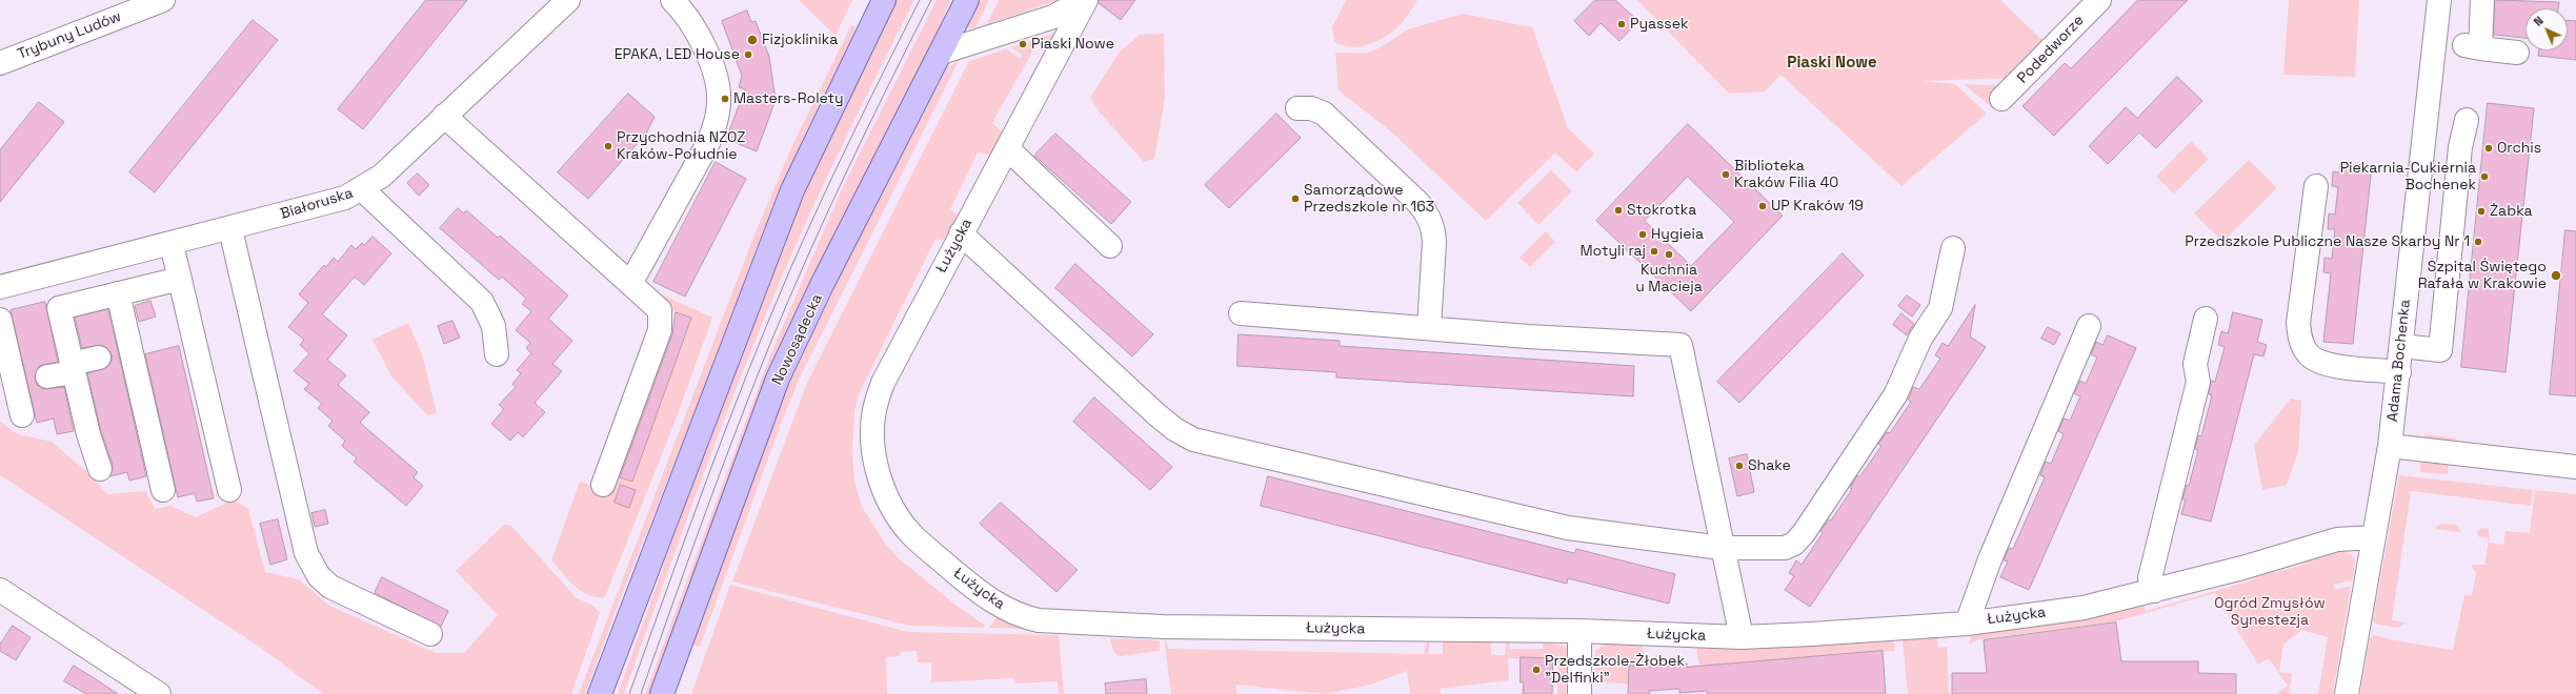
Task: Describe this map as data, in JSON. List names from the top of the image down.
{
  "streets": {
    "main road": ["Nowosądecka"],
    "street": [
      "Trybuny Ludów",
      "Podedworze",
      "Białoruska",
      "Łużycka",
      "Adama Bochenka"
    ]
  },
  "crossings": [
    ["Łużycka", "Nowosądecka"],
    ["Łużycka", "Adama Bochenka"]
  ],
  "districts": ["Piaski Nowe"],
  "parks": ["Ogród Zmysłów Synestezja"],
  "places": [
    "Pyassek",
    "Fizjoklinika",
    "Piaski Nowe",
    "EPAKA, LED House",
    "Masters-Rolety",
    "Przychodnia NZOZ Kraków-Południe",
    "Orchis",
    "Biblioteka Kraków Filia 40",
    "Piekarnia-Cukiernia Bochenek",
    "Samorządowe Przedszkole nr 163",
    "UP Kraków 19",
    "Stokrotka",
    "Żabka",
    "Hygieia",
    "Przedszkole Publiczne Nasze Skarby Nr 1",
    "Motyli raj",
    "Kuchnia u Macieja",
    "Szpital Świętego Rafała w Krakowie",
    "Shake",
    "Przedszkole-Żłobek \"Delfinki\""
  ],
  "north": "top left"
}
